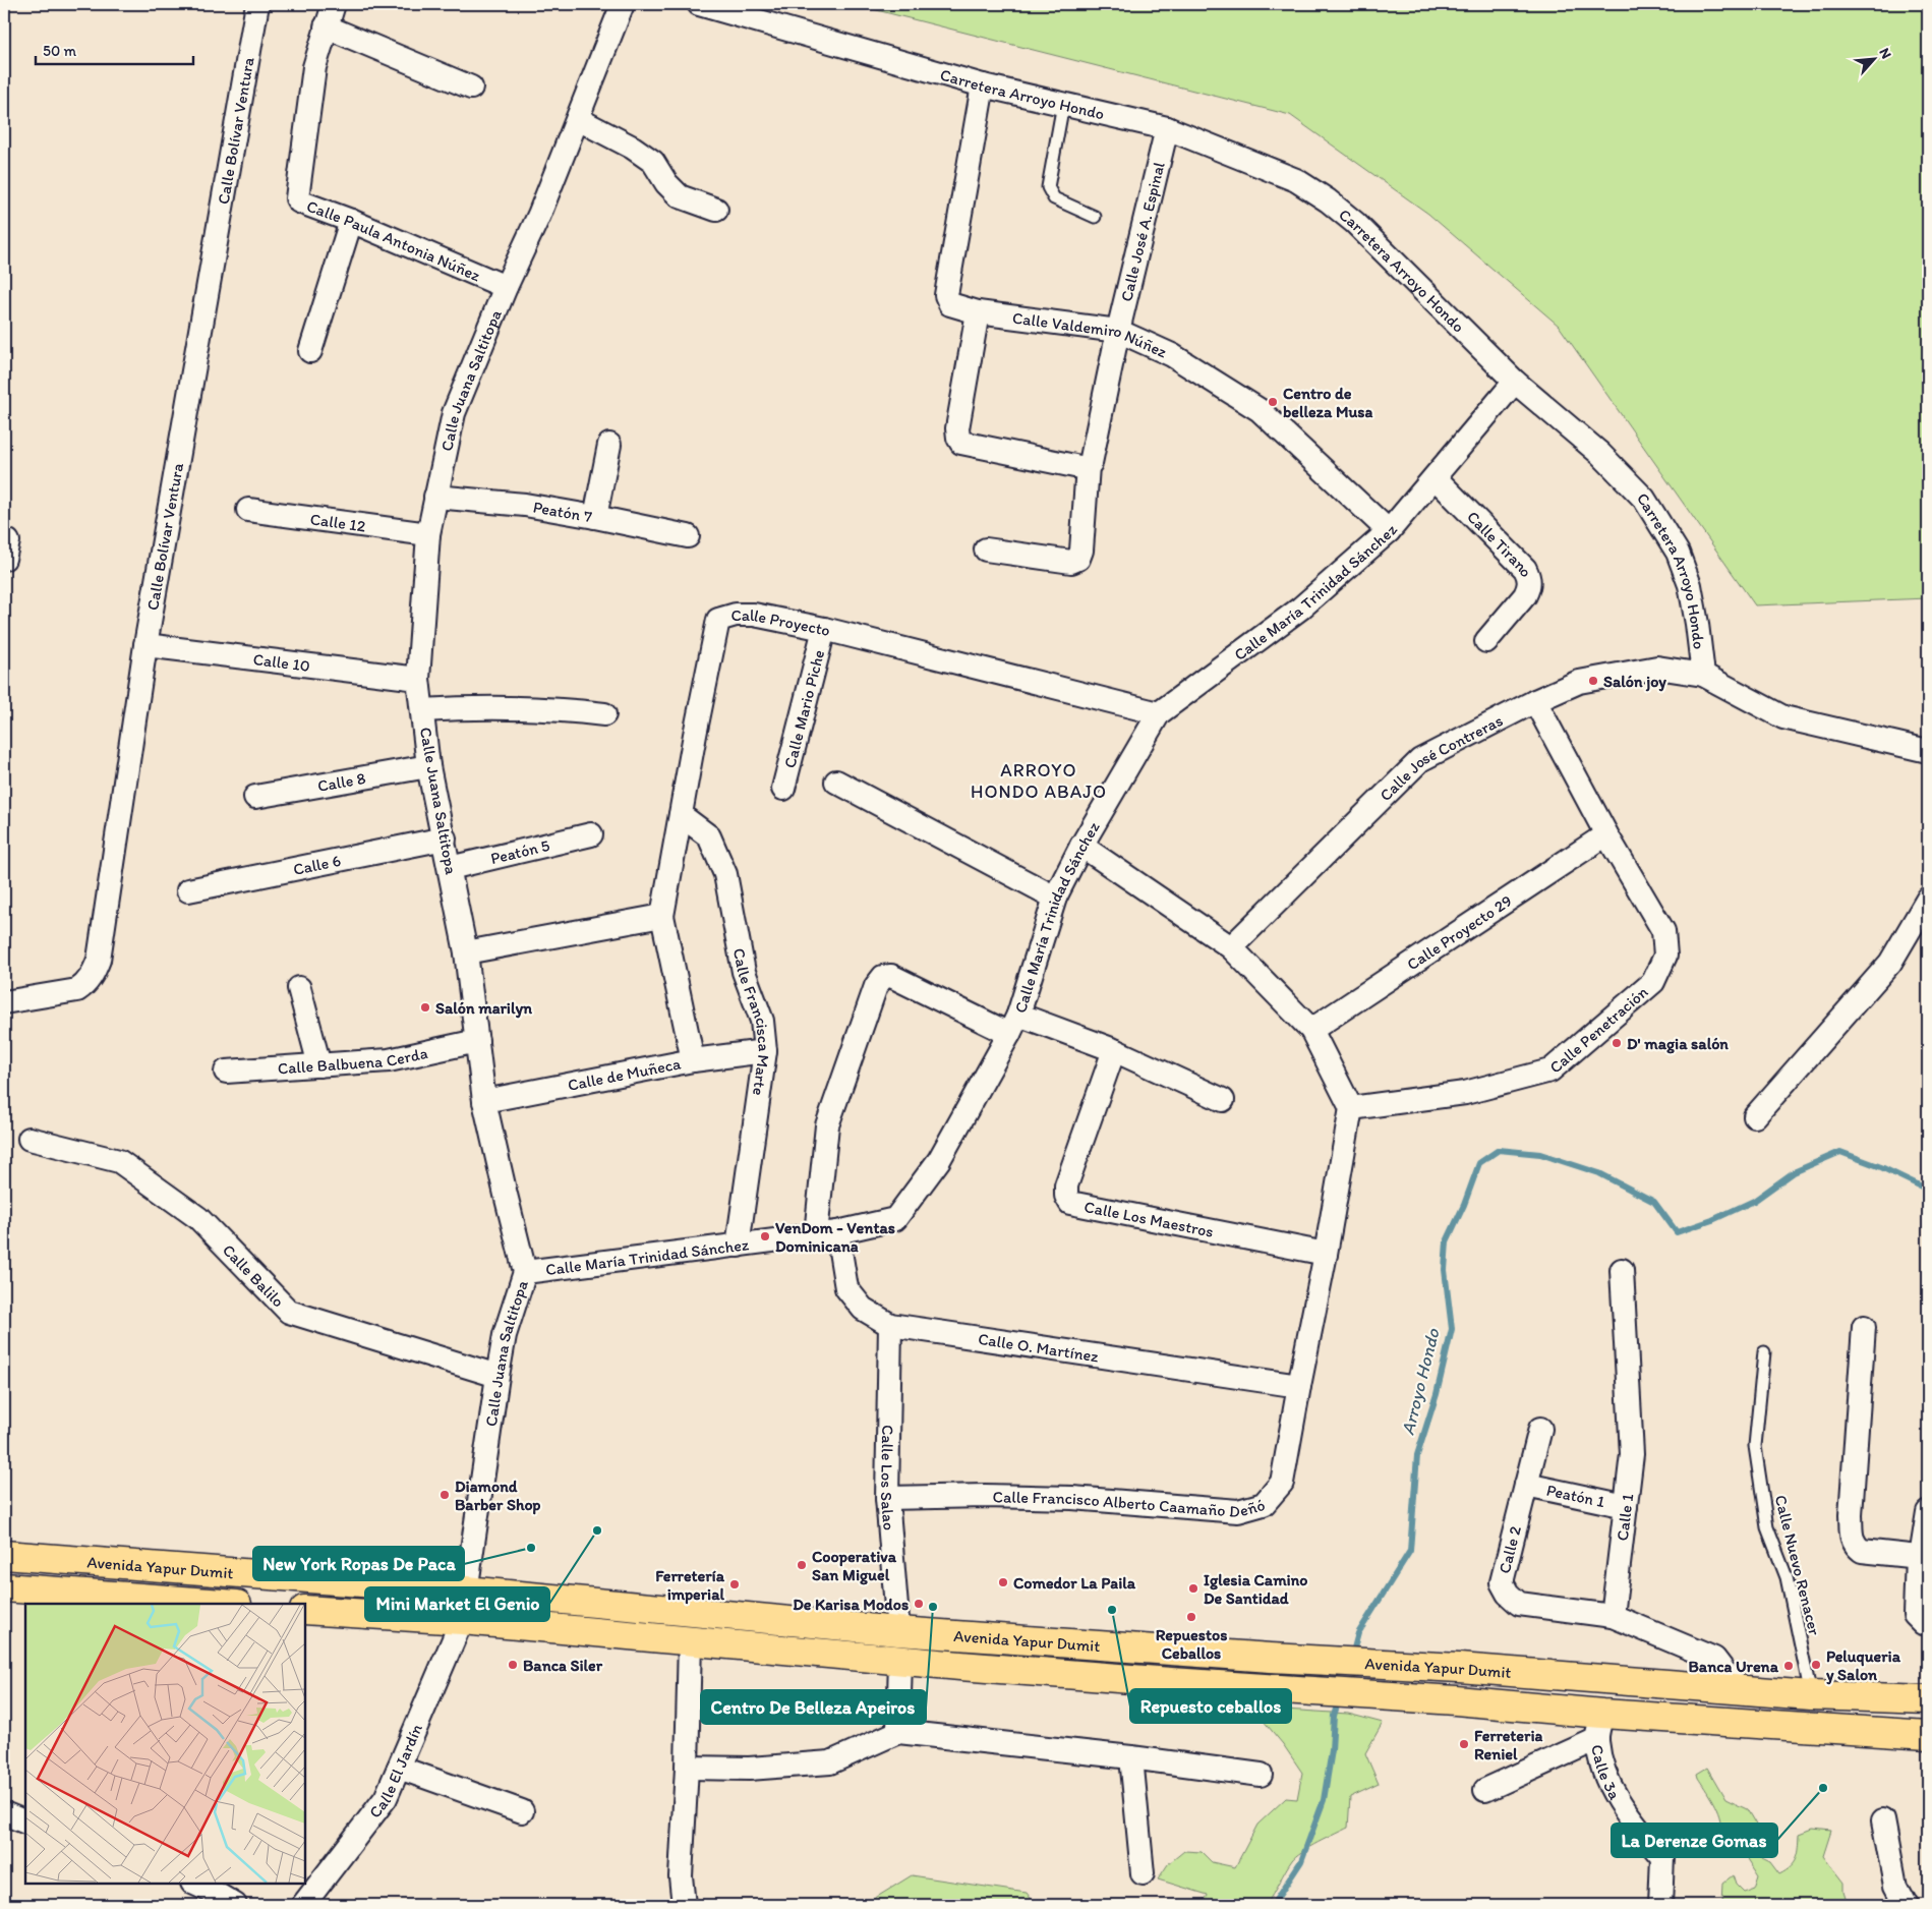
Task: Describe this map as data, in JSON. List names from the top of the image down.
{
  "streets": {
    "main road": ["Avenida Yapur Dumit"],
    "street": [
      "Carretera Arroyo Hondo",
      "Calle Bolívar Ventura",
      "Calle José A. Espinal",
      "Calle Paula Antonia Núñez",
      "Calle Valdemiro Núñez",
      "Calle Juana Saltitopa",
      "Peatón 7",
      "Calle 12",
      "Calle Tirano",
      "Calle María Trinidad Sánchez",
      "Calle Proyecto",
      "Calle 10",
      "Calle Mario Piche",
      "Calle José Contreras",
      "Calle 8",
      "Peatón 5",
      "Calle 6",
      "Calle Proyecto 29",
      "Calle Francisca Marte",
      "Calle Penetración",
      "Calle Balbuena Cerda",
      "Calle de Muñeca",
      "Calle Los Maestros",
      "Calle Balilo",
      "Calle O. Martínez",
      "Calle Los Salao",
      "Peatón 1",
      "Calle Francisco Alberto Caamaño Deñó",
      "Calle 1",
      "Calle 2",
      "Calle El Jardín",
      "Calle 3a"
    ],
    "lane": ["Calle Nuevo Renacer"]
  },
  "crossings": [
    ["Carretera Arroyo Hondo", "Calle José A. Espinal"],
    ["Carretera Arroyo Hondo", "Calle Valdemiro Núñez"],
    ["Carretera Arroyo Hondo", "Calle María Trinidad Sánchez"],
    ["Carretera Arroyo Hondo", "Calle José Contreras"],
    ["Calle Bolívar Ventura", "Calle 10"],
    ["Calle José A. Espinal", "Calle Valdemiro Núñez"],
    ["Calle Paula Antonia Núñez", "Calle Juana Saltitopa"],
    ["Calle Valdemiro Núñez", "Calle María Trinidad Sánchez"],
    ["Calle Juana Saltitopa", "Peatón 7"],
    ["Calle Juana Saltitopa", "Calle 12"],
    ["Calle Juana Saltitopa", "Calle María Trinidad Sánchez"],
    ["Calle Juana Saltitopa", "Calle 10"],
    ["Calle Juana Saltitopa", "Calle 8"],
    ["Calle Juana Saltitopa", "Peatón 5"],
    ["Calle Juana Saltitopa", "Calle 6"],
    ["Calle Juana Saltitopa", "Calle Balbuena Cerda"],
    ["Calle Juana Saltitopa", "Calle de Muñeca"],
    ["Calle Juana Saltitopa", "Calle Balilo"],
    ["Calle Juana Saltitopa", "Avenida Yapur Dumit"],
    ["Calle Juana Saltitopa", "Calle El Jardín"],
    ["Calle Tirano", "Calle María Trinidad Sánchez"],
    ["Calle María Trinidad Sánchez", "Calle Proyecto"],
    ["Calle María Trinidad Sánchez", "Calle Francisca Marte"],
    ["Calle María Trinidad Sánchez", "Calle O. Martínez"],
    ["Calle Proyecto", "Calle Mario Piche"],
    ["Calle Proyecto", "Calle Francisca Marte"],
    ["Calle Proyecto", "Calle de Muñeca"],
    ["Calle José Contreras", "Calle Penetración"],
    ["Calle Proyecto 29", "Calle Penetración"],
    ["Calle Francisca Marte", "Calle de Muñeca"],
    ["Calle Penetración", "Calle Francisco Alberto Caamaño Deñó"],
    ["Calle Los Maestros", "Calle Francisco Alberto Caamaño Deñó"],
    ["Calle O. Martínez", "Calle Los Salao"],
    ["Calle O. Martínez", "Calle Francisco Alberto Caamaño Deñó"],
    ["Calle Los Salao", "Calle Francisco Alberto Caamaño Deñó"],
    ["Calle Los Salao", "Avenida Yapur Dumit"],
    ["Peatón 1", "Calle 1"],
    ["Peatón 1", "Calle 2"],
    ["Calle 1", "Calle 2"],
    ["Calle Nuevo Renacer", "Avenida Yapur Dumit"],
    ["Avenida Yapur Dumit", "Calle El Jardín"],
    ["Avenida Yapur Dumit", "Calle 3a"]
  ],
  "districts": ["ARROYO HONDO ABAJO"],
  "water": ["Arroyo Hondo"],
  "places": [
    "Centro de belleza Musa",
    "Salón joy",
    "Salón marilyn",
    "D' magia salón",
    "VenDom - Ventas Dominicana",
    "Diamond Barber Shop",
    "Mini Market El Genio",
    "New York Ropas De Paca",
    "Cooperativa San Miguel",
    "Comedor La Paila",
    "Ferretería imperial",
    "Iglesia Camino De Santidad",
    "De Karisa Modos",
    "Centro De Belleza Apeiros",
    "Repuesto ceballos",
    "Repuestos Ceballos",
    "Banca Siler",
    "Peluqueria y Salon",
    "Banca Urena",
    "Ferreteria Reniel",
    "La Derenze Gomas"
  ],
  "scale_bar": "50 m",
  "north": "top right"
}
